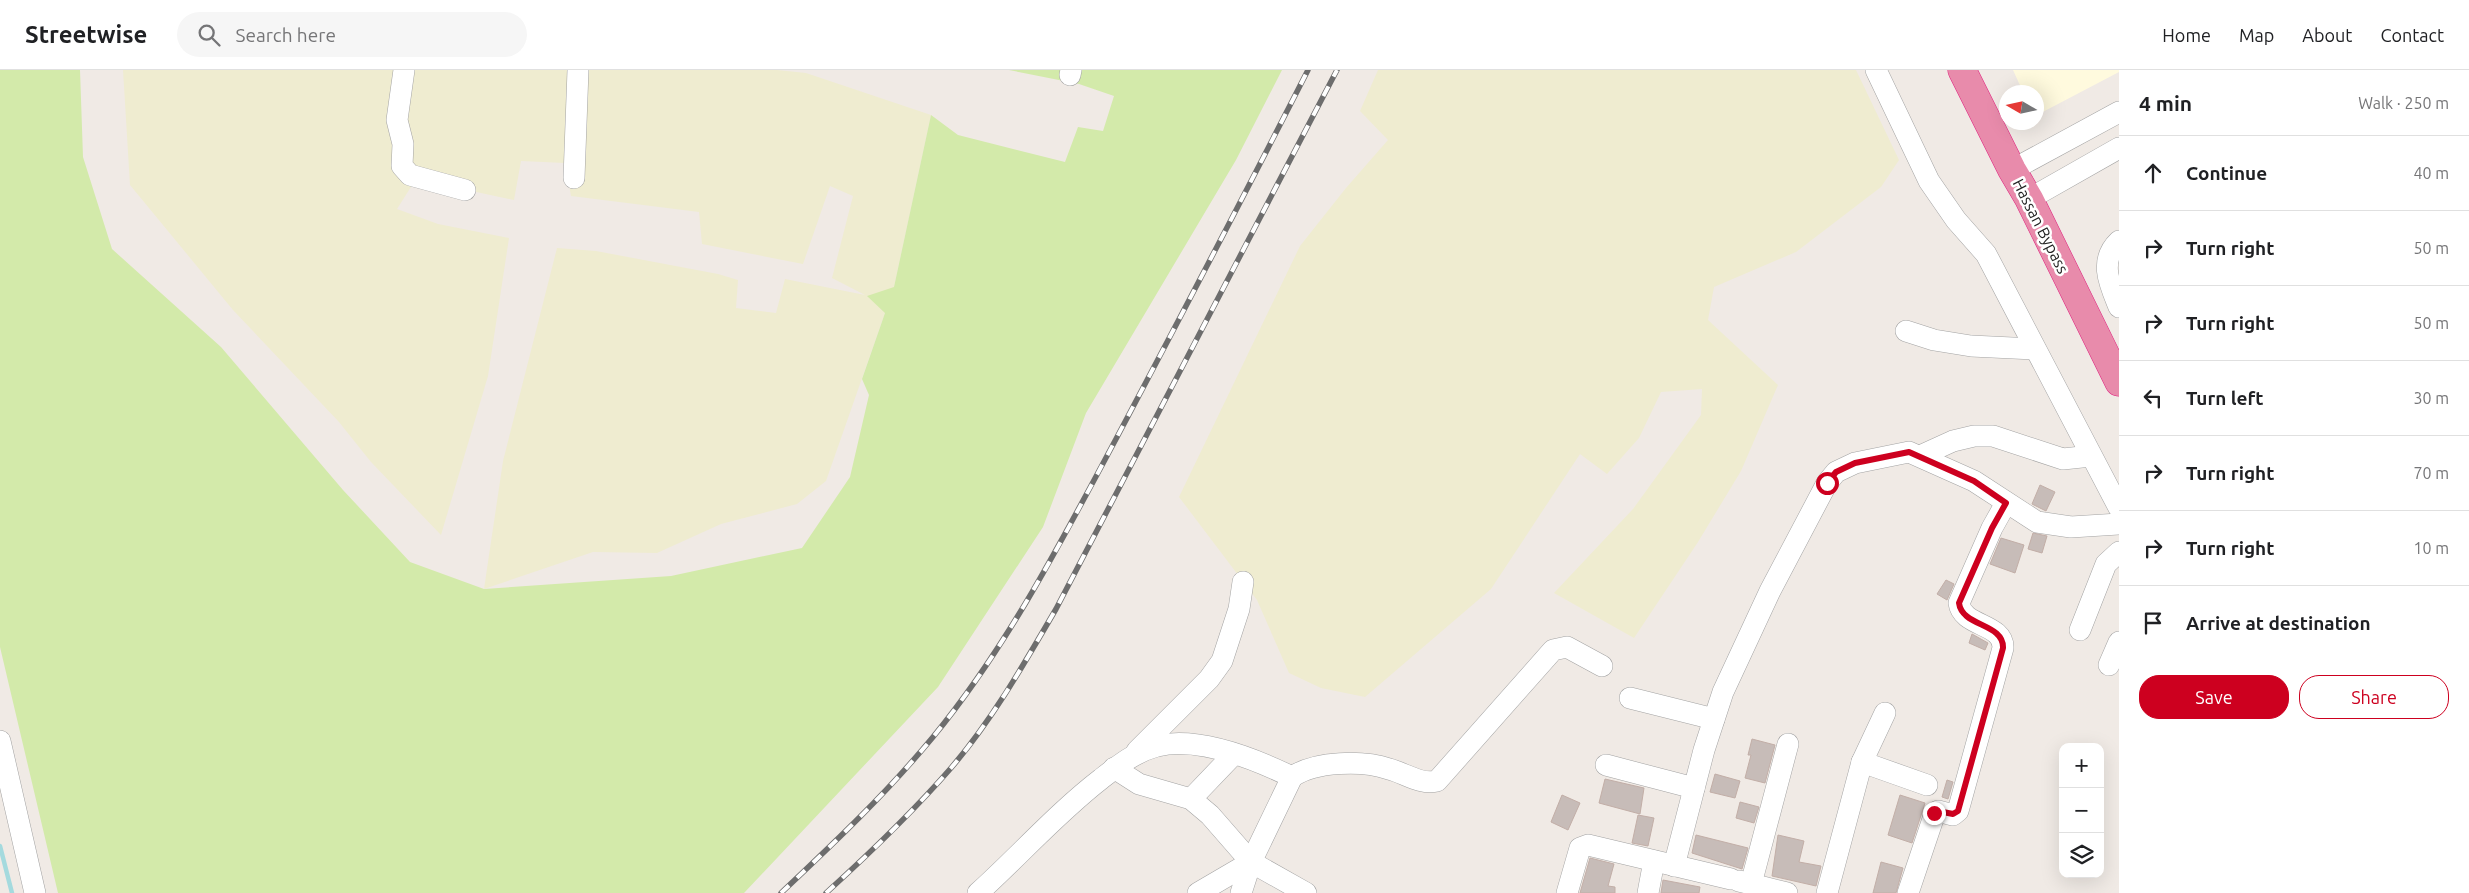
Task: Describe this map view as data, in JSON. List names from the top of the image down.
{
  "streets": {
    "highway": ["Hassan Bypass"]
  },
  "north": "left",
  "page": {
    "header": "Streetwise",
    "search": "Search here",
    "nav": [
      "Home",
      "Map",
      "About",
      "Contact"
    ],
    "heading": ["4 min", "Walk · 250 m"],
    "list": [
      ["Continue", "40 m"],
      ["Turn right", "50 m"],
      ["Turn right", "50 m"],
      ["Turn left", "30 m"],
      ["Turn right", "70 m"],
      ["Turn right", "10 m"],
      "Arrive at destination"
    ],
    "buttons": ["Save", "Share"],
    "map_buttons": ["+", "−"]
  }
}
